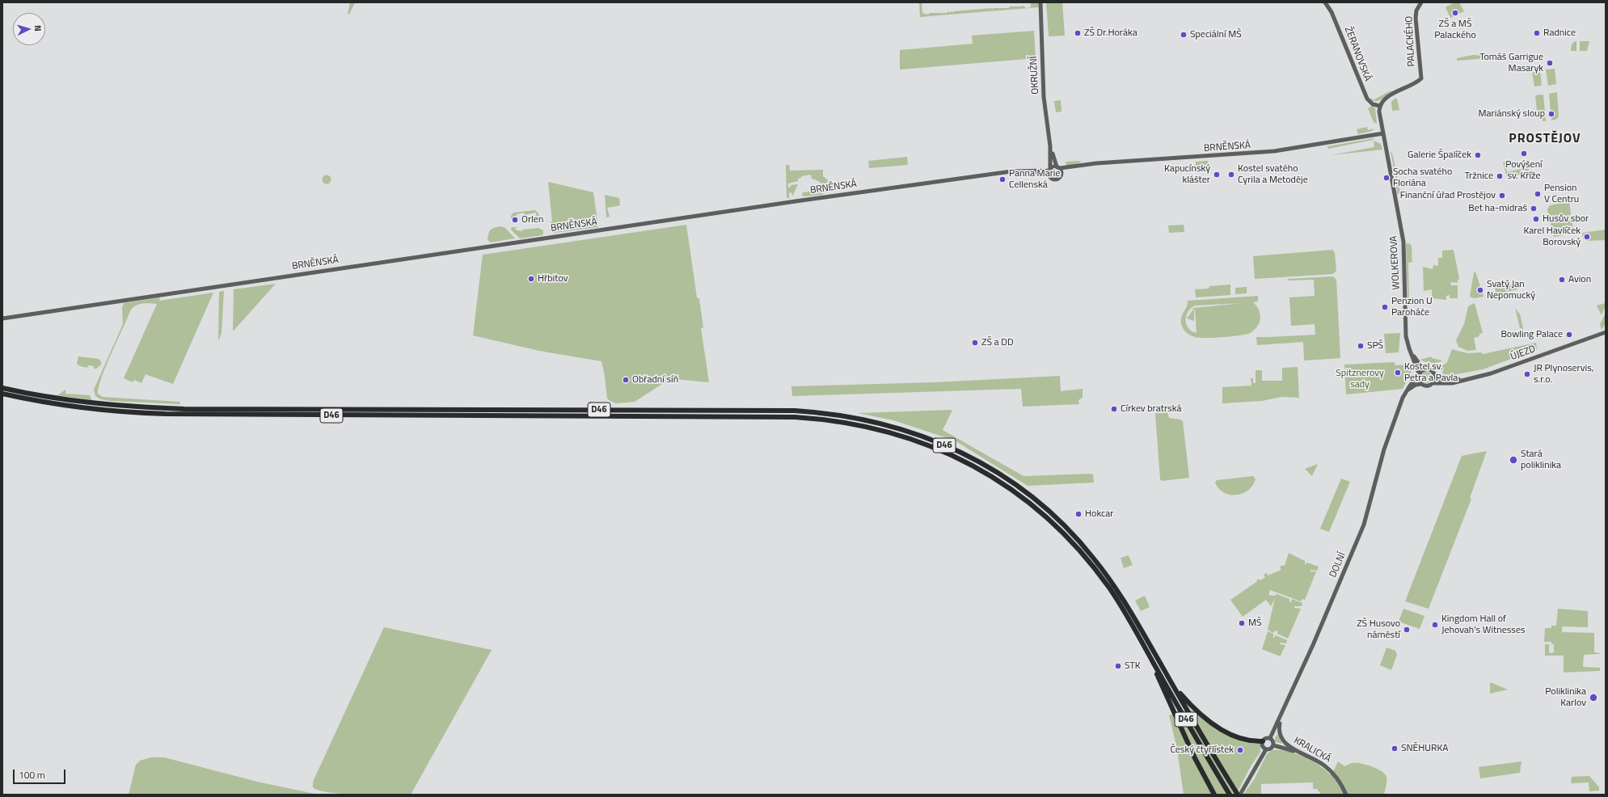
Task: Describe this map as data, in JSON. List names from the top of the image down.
{
  "streets": {
    "highway": ["D46"],
    "main road": [
      "PALACKÉHO",
      "ŽERANOVSKÁ",
      "OKRUŽNÍ",
      "BRNĚNSKÁ",
      "WOLKEROVA",
      "ÚJEZD",
      "DOLNÍ",
      "KRALICKÁ"
    ]
  },
  "crossings": [
    ["PALACKÉHO", "ŽERANOVSKÁ"],
    ["PALACKÉHO", "WOLKEROVA"],
    ["ŽERANOVSKÁ", "WOLKEROVA"],
    ["OKRUŽNÍ", "BRNĚNSKÁ"],
    ["BRNĚNSKÁ", "WOLKEROVA"],
    ["WOLKEROVA", "DOLNÍ"],
    ["DOLNÍ", "KRALICKÁ"]
  ],
  "districts": ["PROSTĚJOV"],
  "parks": ["Spitznerovy sady"],
  "places": [
    "ZŠ a MŠ Palackého",
    "ZŠ Dr.Horáka",
    "Radnice",
    "Speciální MŠ",
    "Tomáš Garrigue Masaryk",
    "Mariánský sloup",
    "Povýšení sv. Kříže",
    "Galerie Špalíček",
    "Kapucínský klášter",
    "Kostel svatého Cyrila a Metoděje",
    "Tržnice",
    "Socha svatého Floriána",
    "Panna Marie Cellenská",
    "Pension V Centru",
    "Finanční úřad Prostějov",
    "Bet ha-midraš",
    "Husův sbor",
    "Orlen",
    "Karel Havlíček Borovský",
    "Hřbitov",
    "Avion",
    "Svatý Jan Nepomucký",
    "Penzion U Paroháče",
    "Bowling Palace",
    "ZŠ a DD",
    "SPŠ",
    "Kostel sv. Petra a Pavla",
    "JR Plynoservis, s.r.o.",
    "Obřadní síň",
    "Církev bratrská",
    "Stará poliklinika",
    "Hokcar",
    "MŠ",
    "Kingdom Hall of Jehovah's Witnesses",
    "ZŠ Husovo náměstí",
    "STK",
    "Poliklinika Karlov",
    "SNĚHURKA",
    "Český čtyřlístek"
  ],
  "scale_bar": "100 m",
  "north": "right"
}
